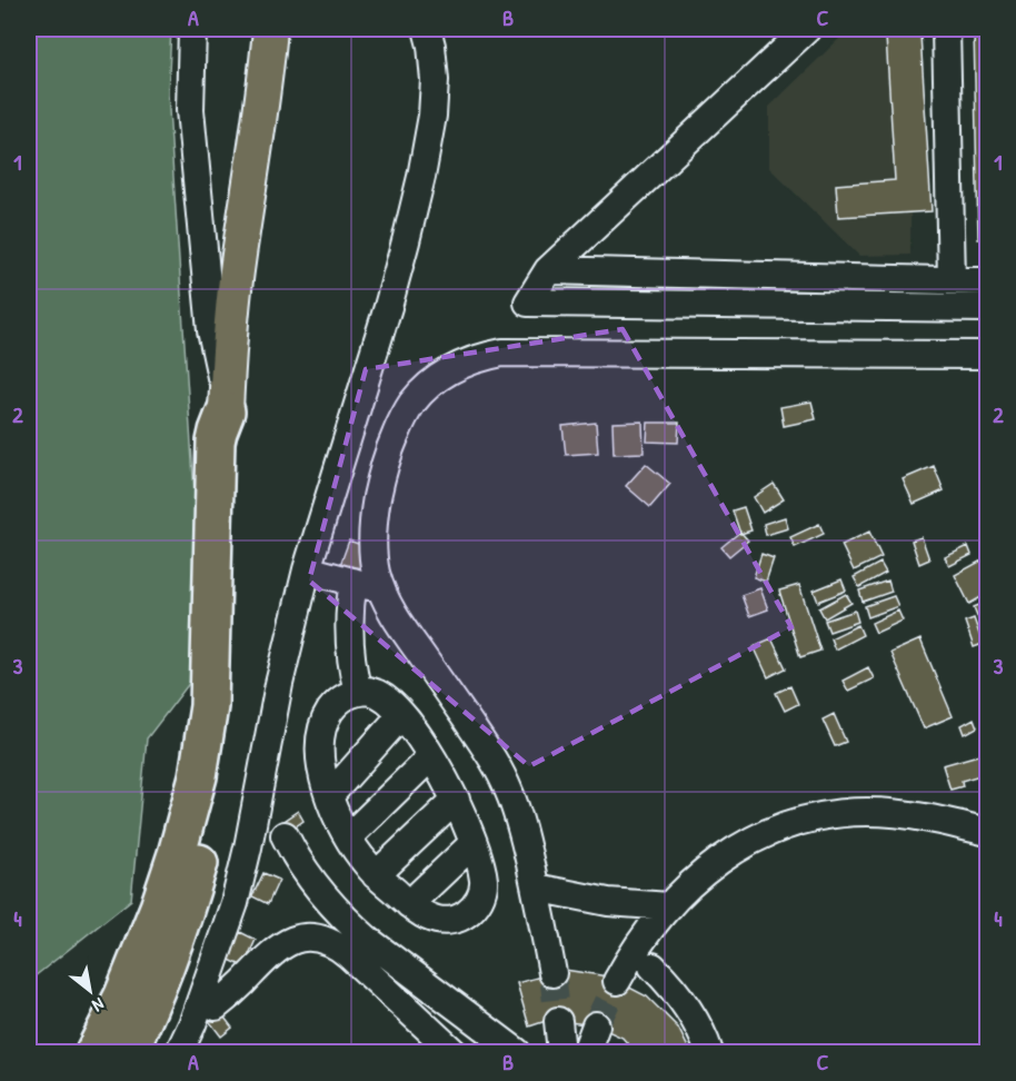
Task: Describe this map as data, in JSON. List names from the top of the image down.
{
  "north": "bottom right",
  "grid": {
    "columns": ["A", "B", "C"],
    "rows": [
      "1",
      "2",
      "3",
      "4"
    ]
  }
}
